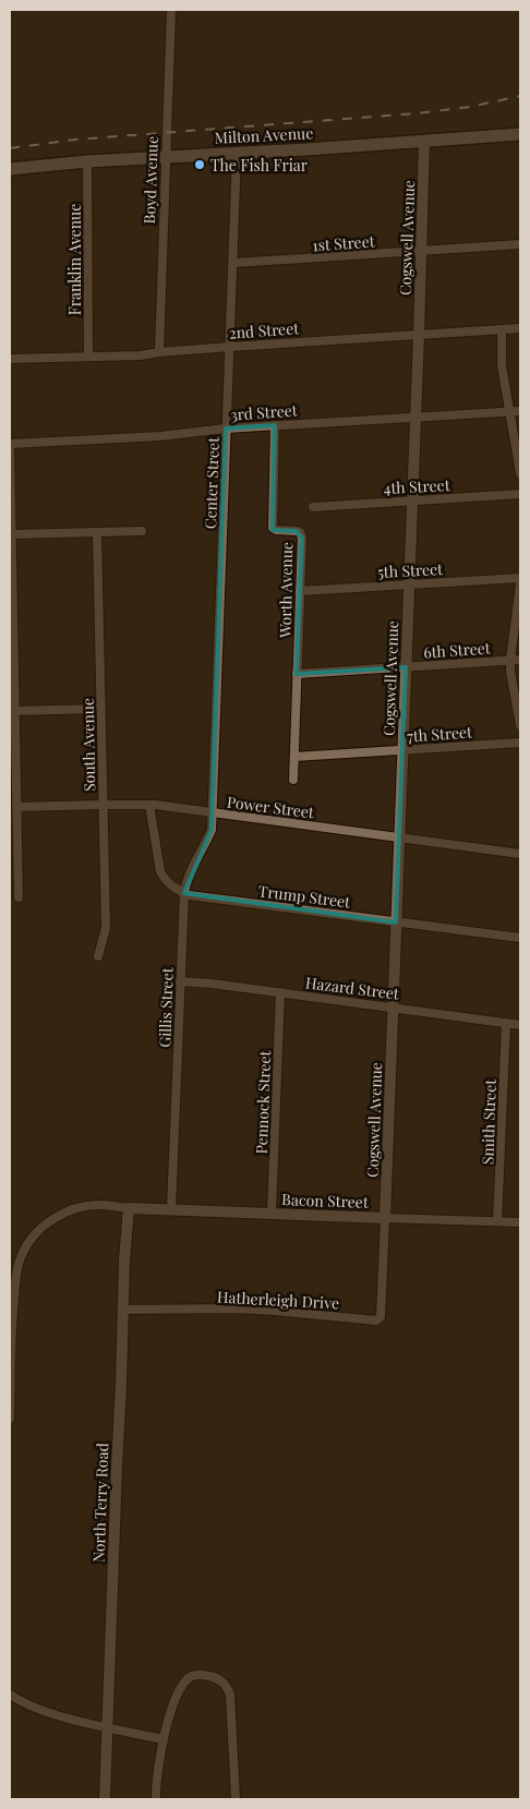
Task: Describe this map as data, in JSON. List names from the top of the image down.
{
  "streets": {
    "main road": ["Milton Avenue"],
    "street": [
      "Boyd Avenue",
      "Cogswell Avenue",
      "1st Street",
      "Franklin Avenue",
      "2nd Street",
      "3rd Street",
      "Center Street",
      "4th Street",
      "5th Street",
      "Worth Avenue",
      "6th Street",
      "7th Street",
      "South Avenue",
      "Power Street",
      "Trump Street",
      "Hazard Street",
      "Gillis Street",
      "Pennock Street",
      "Smith Street",
      "Bacon Street",
      "Hatherleigh Drive",
      "North Terry Road"
    ]
  },
  "crossings": [
    ["Milton Avenue", "Boyd Avenue"],
    ["Milton Avenue", "Cogswell Avenue"],
    ["Milton Avenue", "Franklin Avenue"],
    ["Milton Avenue", "Center Street"],
    ["Boyd Avenue", "2nd Street"],
    ["Cogswell Avenue", "1st Street"],
    ["Cogswell Avenue", "2nd Street"],
    ["Cogswell Avenue", "3rd Street"],
    ["Cogswell Avenue", "4th Street"],
    ["Cogswell Avenue", "5th Street"],
    ["Cogswell Avenue", "6th Street"],
    ["Cogswell Avenue", "7th Street"],
    ["Cogswell Avenue", "Power Street"],
    ["Cogswell Avenue", "Trump Street"],
    ["Cogswell Avenue", "Hazard Street"],
    ["Cogswell Avenue", "Bacon Street"],
    ["Cogswell Avenue", "Hatherleigh Drive"],
    ["1st Street", "Center Street"],
    ["Franklin Avenue", "2nd Street"],
    ["2nd Street", "Center Street"],
    ["3rd Street", "Center Street"],
    ["3rd Street", "Worth Avenue"],
    ["Center Street", "Power Street"],
    ["Center Street", "Gillis Street"],
    ["5th Street", "Worth Avenue"],
    ["Worth Avenue", "6th Street"],
    ["Worth Avenue", "7th Street"],
    ["South Avenue", "Power Street"],
    ["Power Street", "Trump Street"],
    ["Power Street", "Gillis Street"],
    ["Trump Street", "Gillis Street"],
    ["Hazard Street", "Gillis Street"],
    ["Hazard Street", "Pennock Street"],
    ["Hazard Street", "Smith Street"],
    ["Gillis Street", "Bacon Street"],
    ["Pennock Street", "Bacon Street"],
    ["Smith Street", "Bacon Street"],
    ["Bacon Street", "Hatherleigh Drive"],
    ["Bacon Street", "North Terry Road"],
    ["Hatherleigh Drive", "North Terry Road"]
  ],
  "places": ["The Fish Friar"]
}
